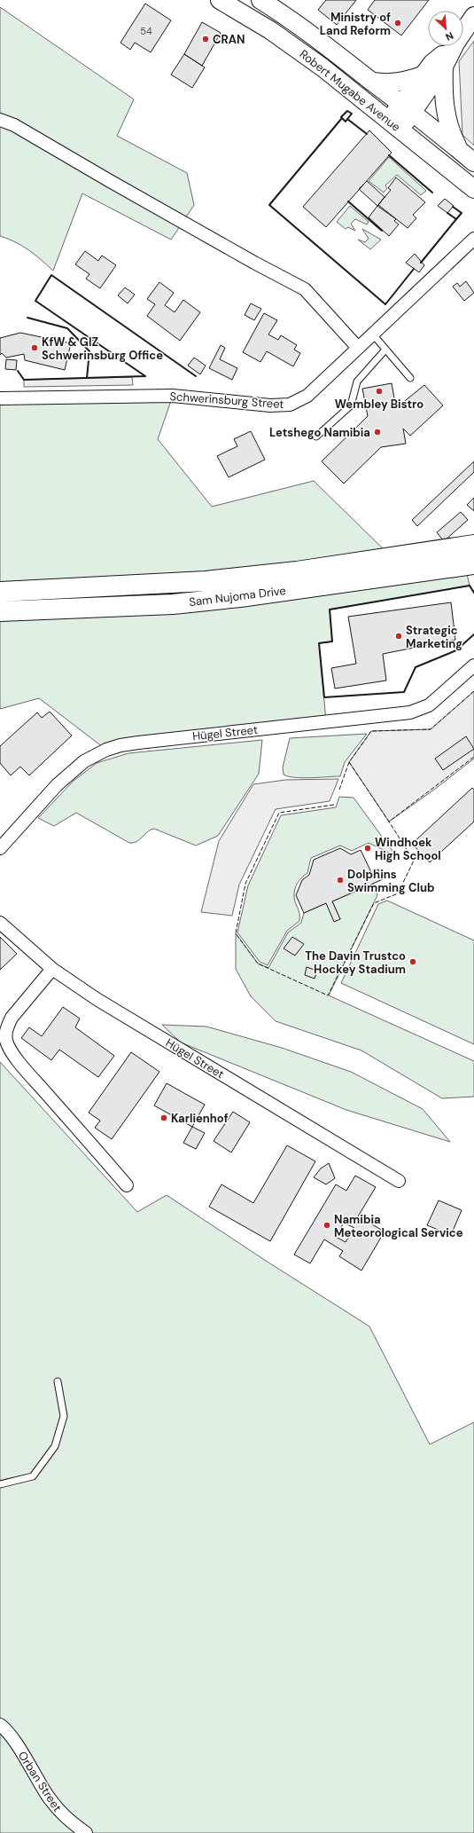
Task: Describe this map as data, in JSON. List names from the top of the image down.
{
  "streets": {
    "highway": ["Sam Nujoma Drive"],
    "main road": ["Robert Mugabe Avenue"],
    "street": ["Schwerinsburg Street", "Hügel Street", "Orban Street"]
  },
  "places": [
    "Ministry of Land Reform",
    "CRAN",
    "KfW & GIZ Schwerinsburg Office",
    "Wembley Bistro",
    "Letshego Namibia",
    "Strategic Marketing",
    "Windhoek High School",
    "Dolphins Swimming Club",
    "The Davin Trustco Hockey Stadium",
    "Karlienhof",
    "Namibia Meteorological Service"
  ],
  "house_numbers": ["54"],
  "north": "bottom right"
}
